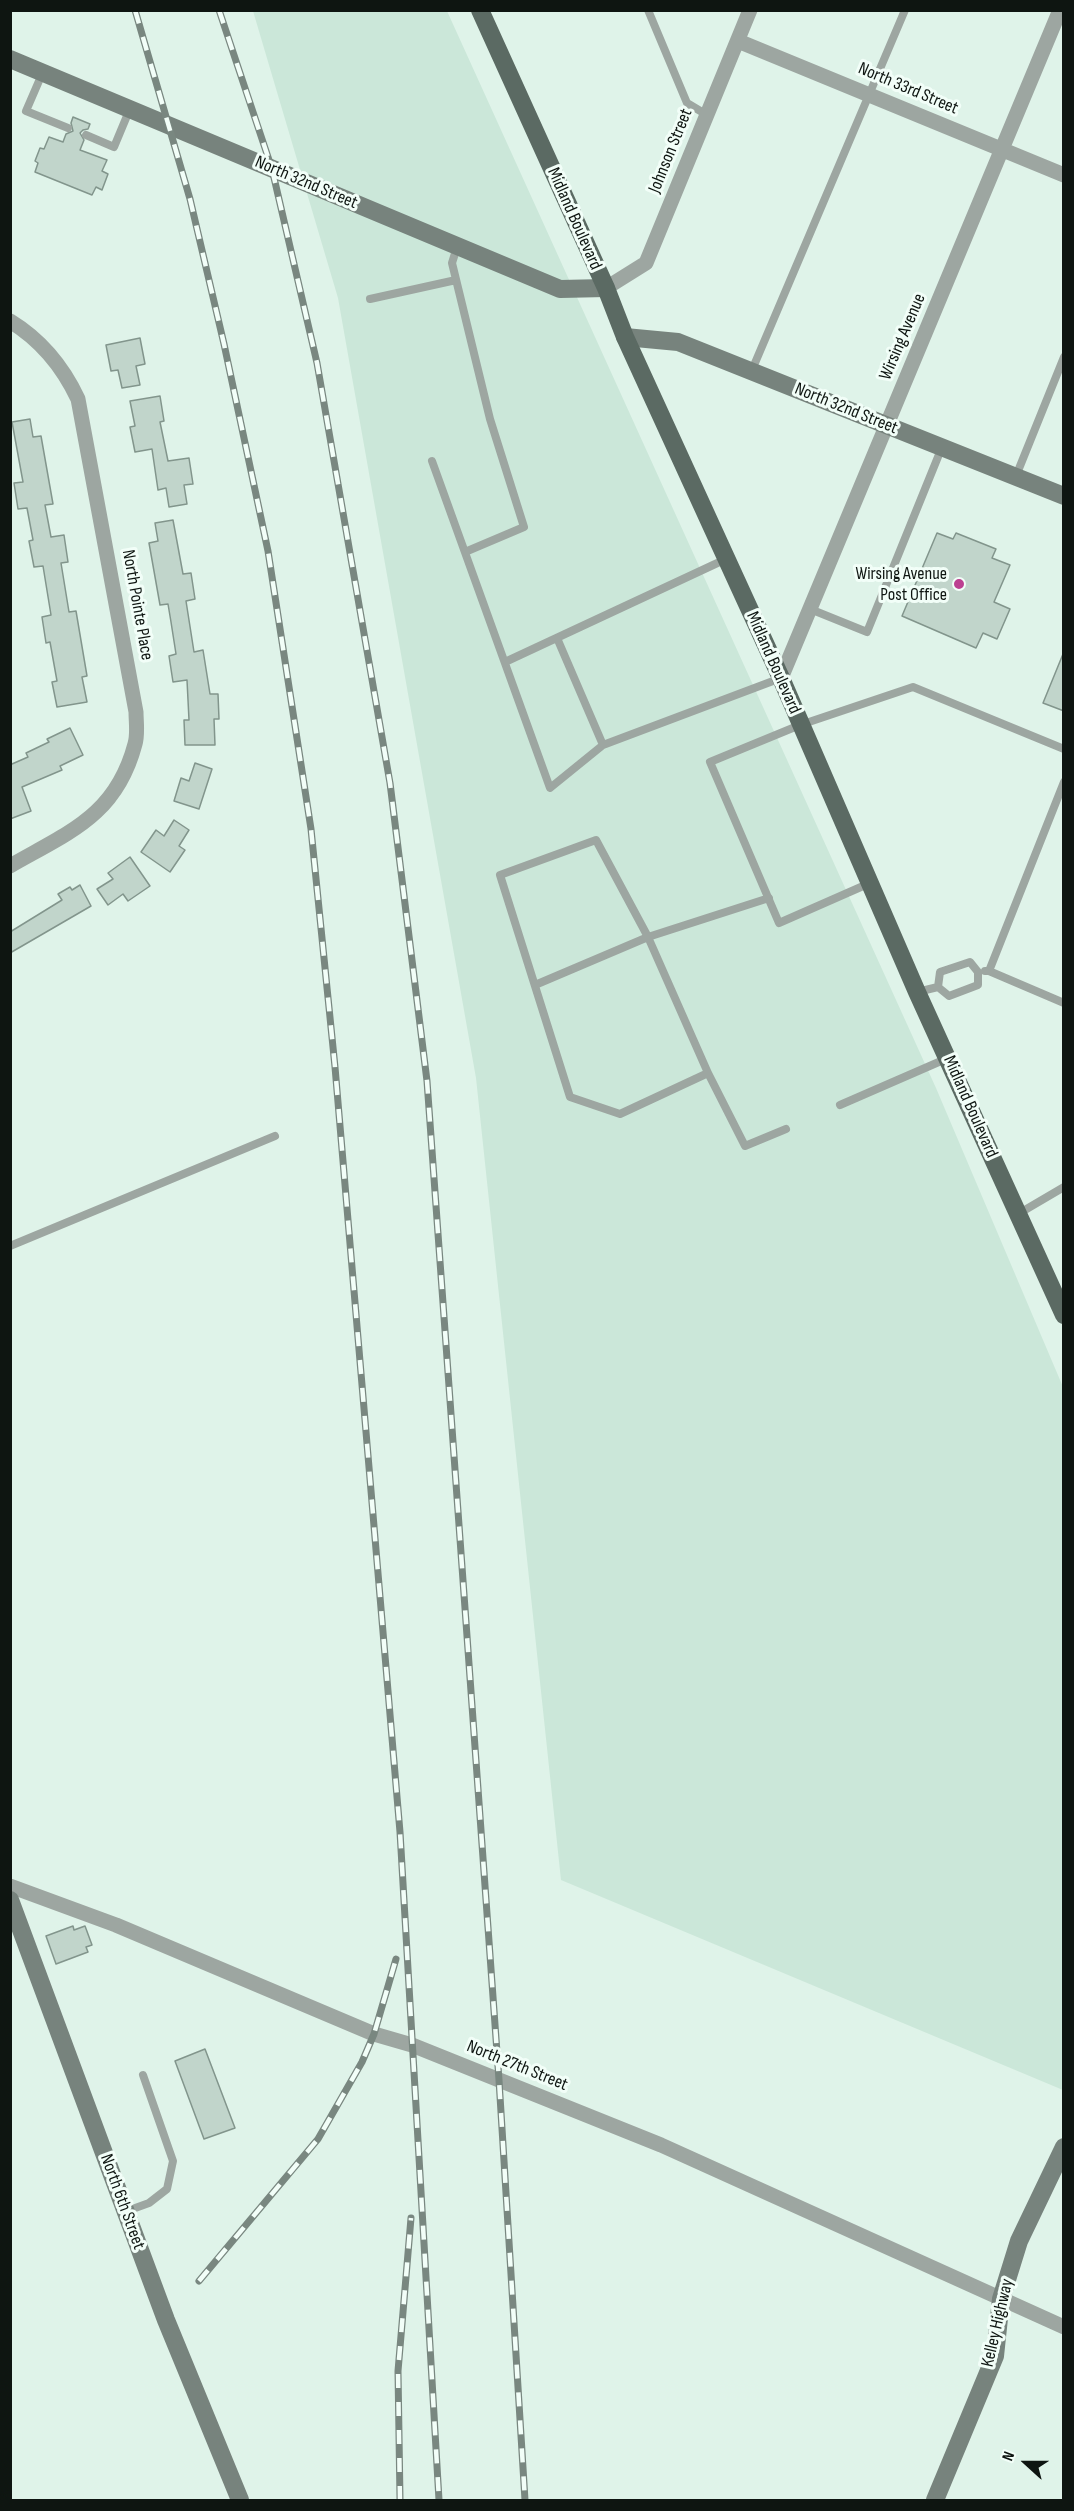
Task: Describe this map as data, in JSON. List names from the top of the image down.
{
  "streets": {
    "main road": ["Midland Boulevard"],
    "street": [
      "North 33rd Street",
      "Johnson Street",
      "North 32nd Street",
      "Wirsing Avenue",
      "North Pointe Place",
      "North 27th Street",
      "North 6th Street",
      "Kelley Highway"
    ]
  },
  "crossings": [
    ["North 33rd Street", "Johnson Street"],
    ["North 33rd Street", "Wirsing Avenue"],
    ["Johnson Street", "North 32nd Street"],
    ["Johnson Street", "Midland Boulevard"],
    ["North 32nd Street", "Midland Boulevard"],
    ["North 32nd Street", "Wirsing Avenue"],
    ["Midland Boulevard", "Wirsing Avenue"],
    ["North 27th Street", "Kelley Highway"]
  ],
  "places": ["Wirsing Avenue Post Office"],
  "north": "left"
}
